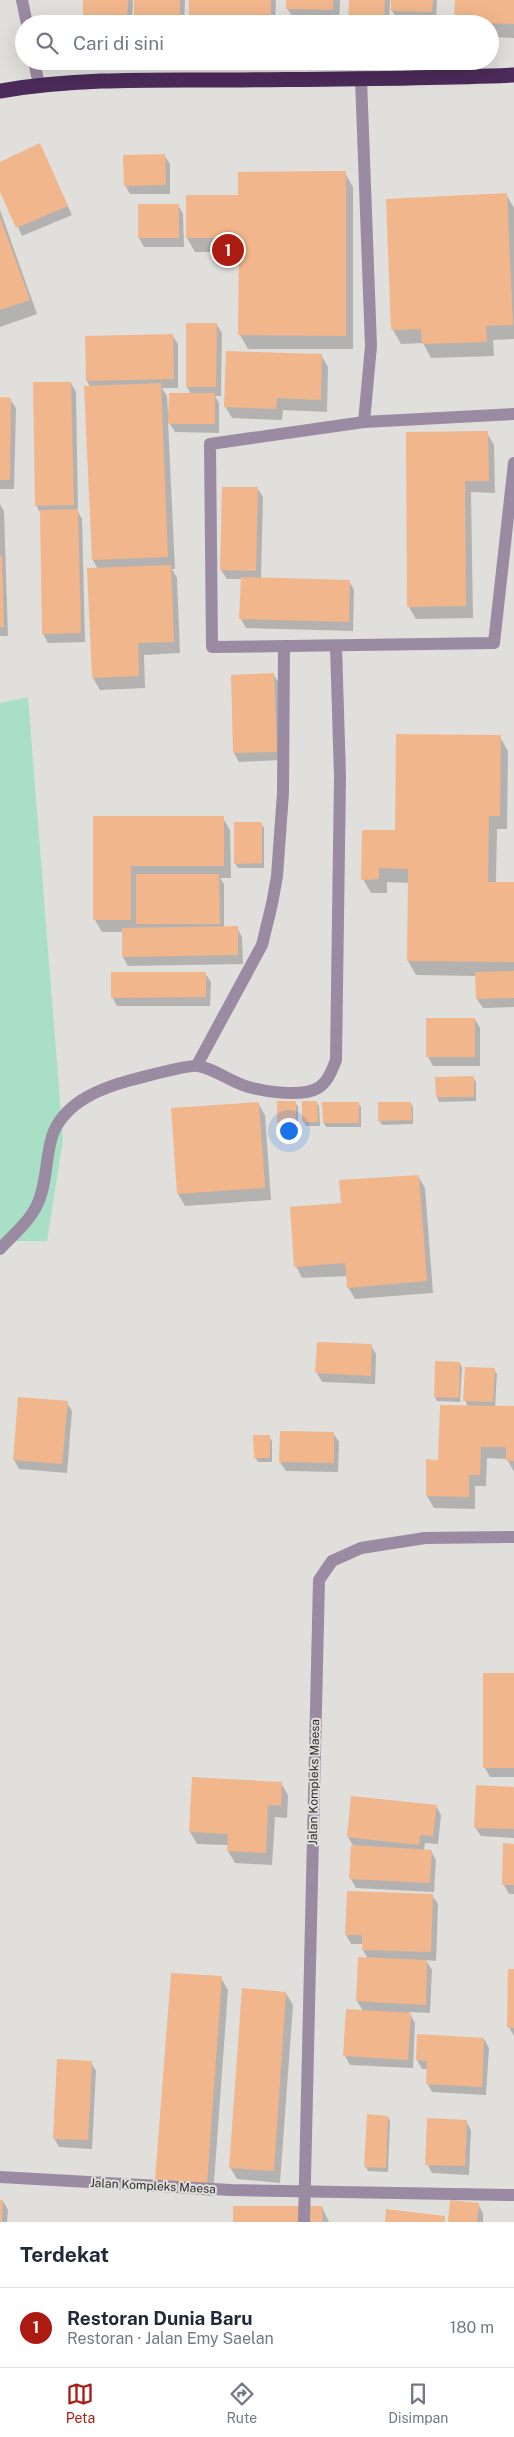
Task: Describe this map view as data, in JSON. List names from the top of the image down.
{
  "streets": {
    "street": ["Jalan Kompleks Maesa"]
  },
  "page": {
    "search": "Cari di sini",
    "pins": "1",
    "heading": "Terdekat",
    "list": [
      {
        "mark": "1",
        "name": "Restoran Dunia Baru",
        "note": "Restoran · Jalan Emy Saelan",
        "value": "180 m"
      }
    ],
    "nav": ["Peta", "Rute", "Disimpan"]
  }
}
